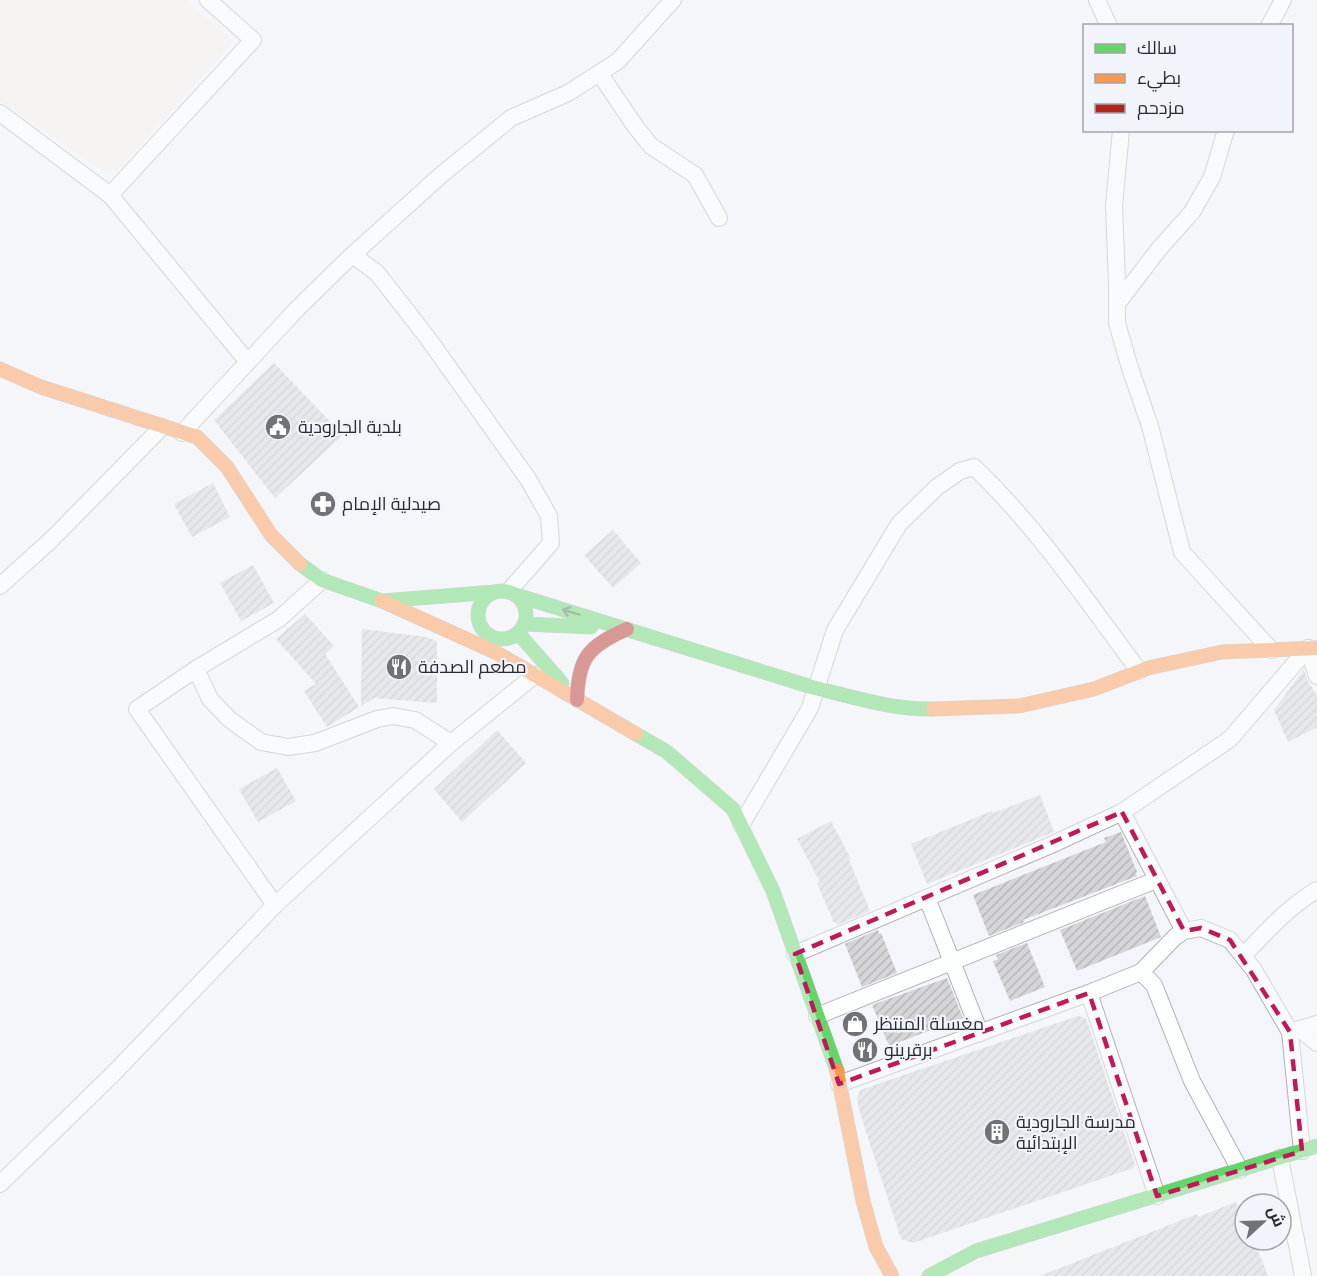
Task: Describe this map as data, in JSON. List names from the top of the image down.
{
  "places": {
    "public building": ["بلدية الجارودية"],
    "pharmacy": ["صيدلية الإمام"],
    "restaurant": ["مطعم الصدفة", "برقرينو"],
    "shop": ["مغسلة المنتظر"],
    "building": ["مدرسة الجارودية الإبتدائية"]
  },
  "legend": ["سالك", "بطيء", "مزدحم"],
  "north": "right"
}
